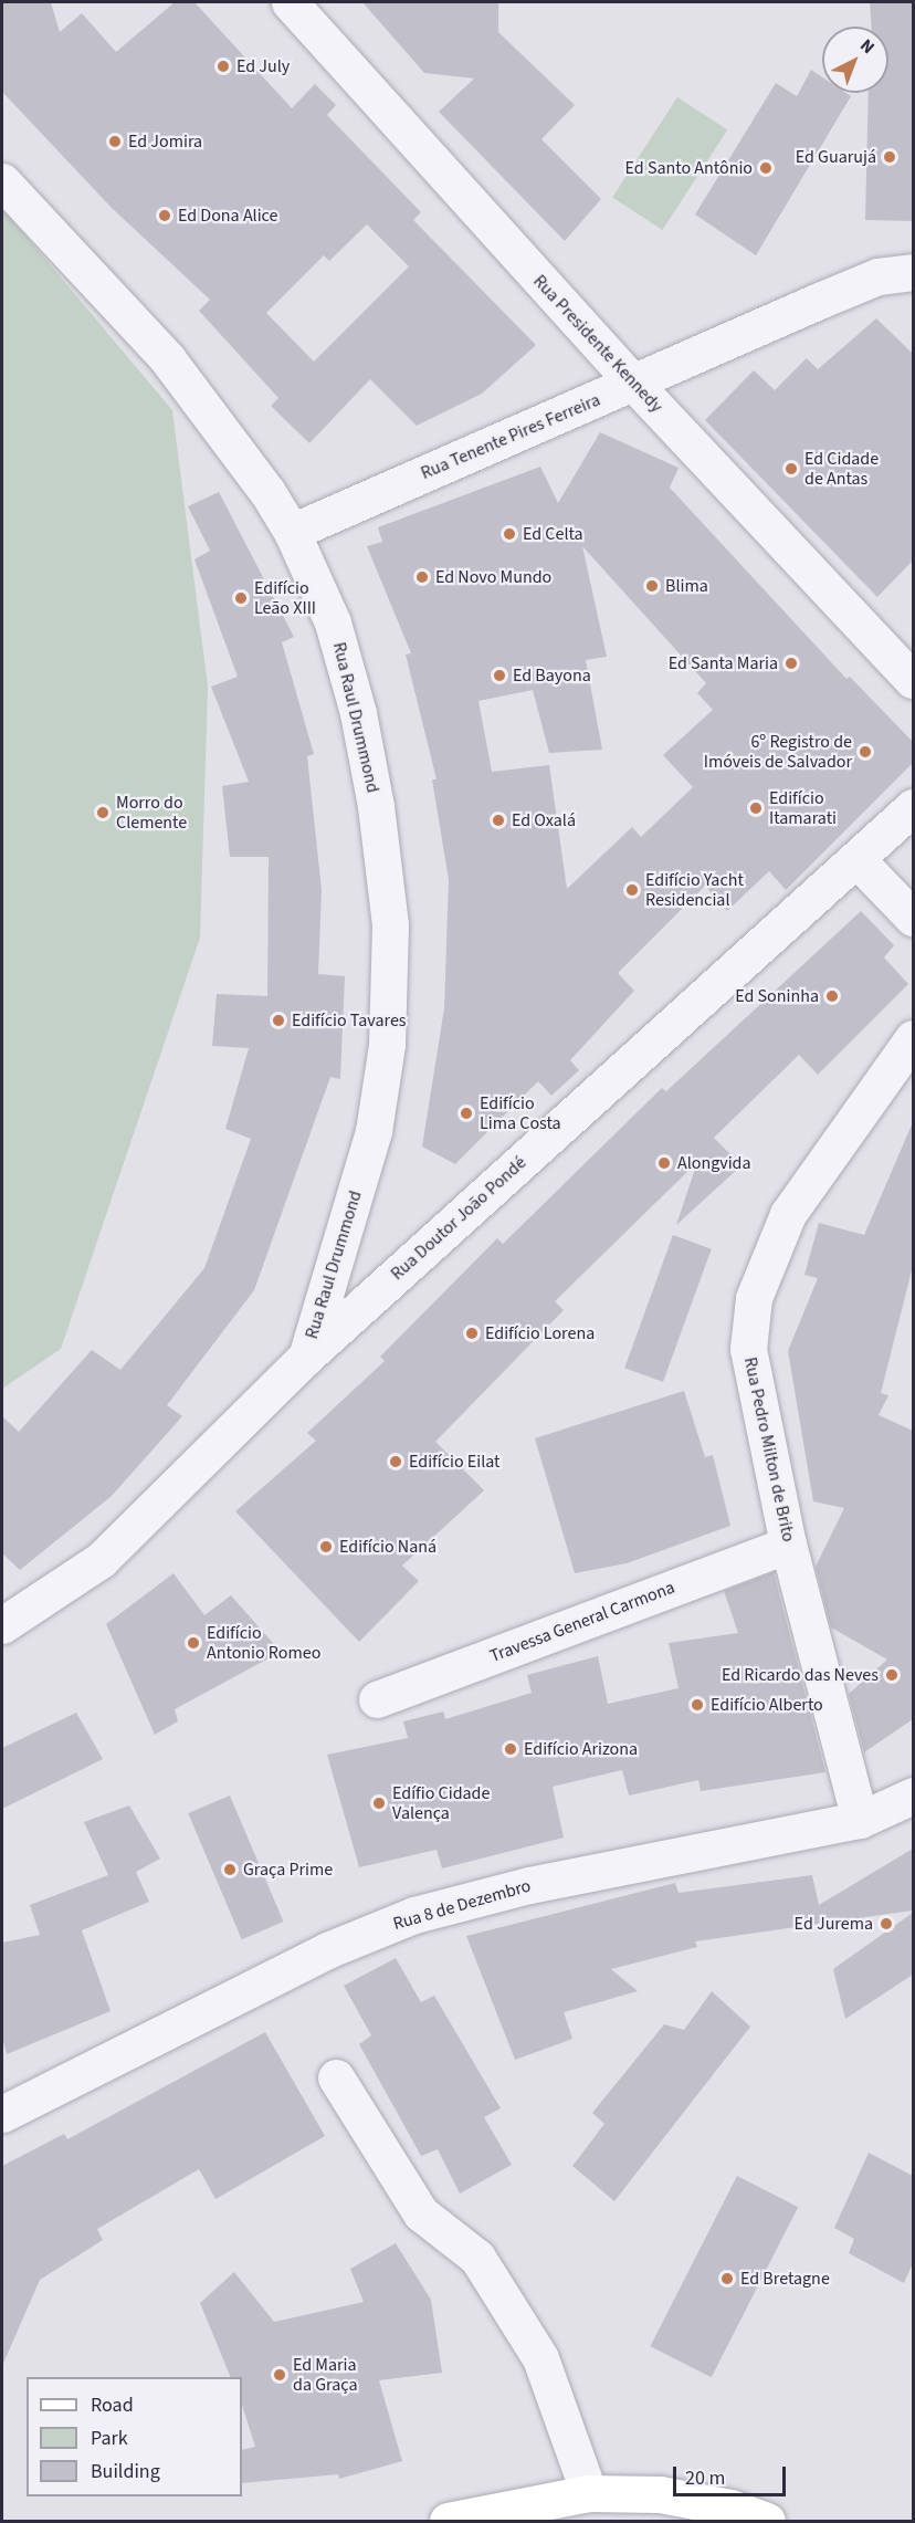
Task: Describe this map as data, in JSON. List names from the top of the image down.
{
  "streets": {
    "street": [
      "Rua Presidente Kennedy",
      "Rua Tenente Pires Ferreira",
      "Rua Raul Drummond",
      "Rua Doutor João Pondé",
      "Rua Pedro Milton de Brito",
      "Travessa General Carmona",
      "Rua 8 de Dezembro"
    ]
  },
  "crossings": [
    ["Rua Presidente Kennedy", "Rua Tenente Pires Ferreira"],
    ["Rua Tenente Pires Ferreira", "Rua Raul Drummond"],
    ["Rua Raul Drummond", "Rua Doutor João Pondé"],
    ["Rua Pedro Milton de Brito", "Travessa General Carmona"],
    ["Rua Pedro Milton de Brito", "Rua 8 de Dezembro"]
  ],
  "places": [
    "Ed July",
    "Ed Jomira",
    "Ed Guarujá",
    "Ed Santo Antônio",
    "Ed Dona Alice",
    "Ed Cidade de Antas",
    "Ed Celta",
    "Ed Novo Mundo",
    "Blima",
    "Edifício Leão XIII",
    "Ed Santa Maria",
    "Ed Bayona",
    "6º Registro de Imóveis de Salvador",
    "Edifício Itamarati",
    "Morro do Clemente",
    "Ed Oxalá",
    "Edifício Yacht Residencial",
    "Ed Soninha",
    "Edifício Tavares",
    "Edifício Lima Costa",
    "Alongvida",
    "Edifício Lorena",
    "Edifício Eilat",
    "Edifício Naná",
    "Edifício Antonio Romeo",
    "Ed Ricardo das Neves",
    "Edifício Alberto",
    "Edifício Arizona",
    "Edífio Cidade Valença",
    "Graça Prime",
    "Ed Jurema",
    "Ed Bretagne",
    "Ed Maria da Graça"
  ],
  "legend": ["Road", "Park", "Building"],
  "scale_bar": "20 m",
  "north": "top right"
}
